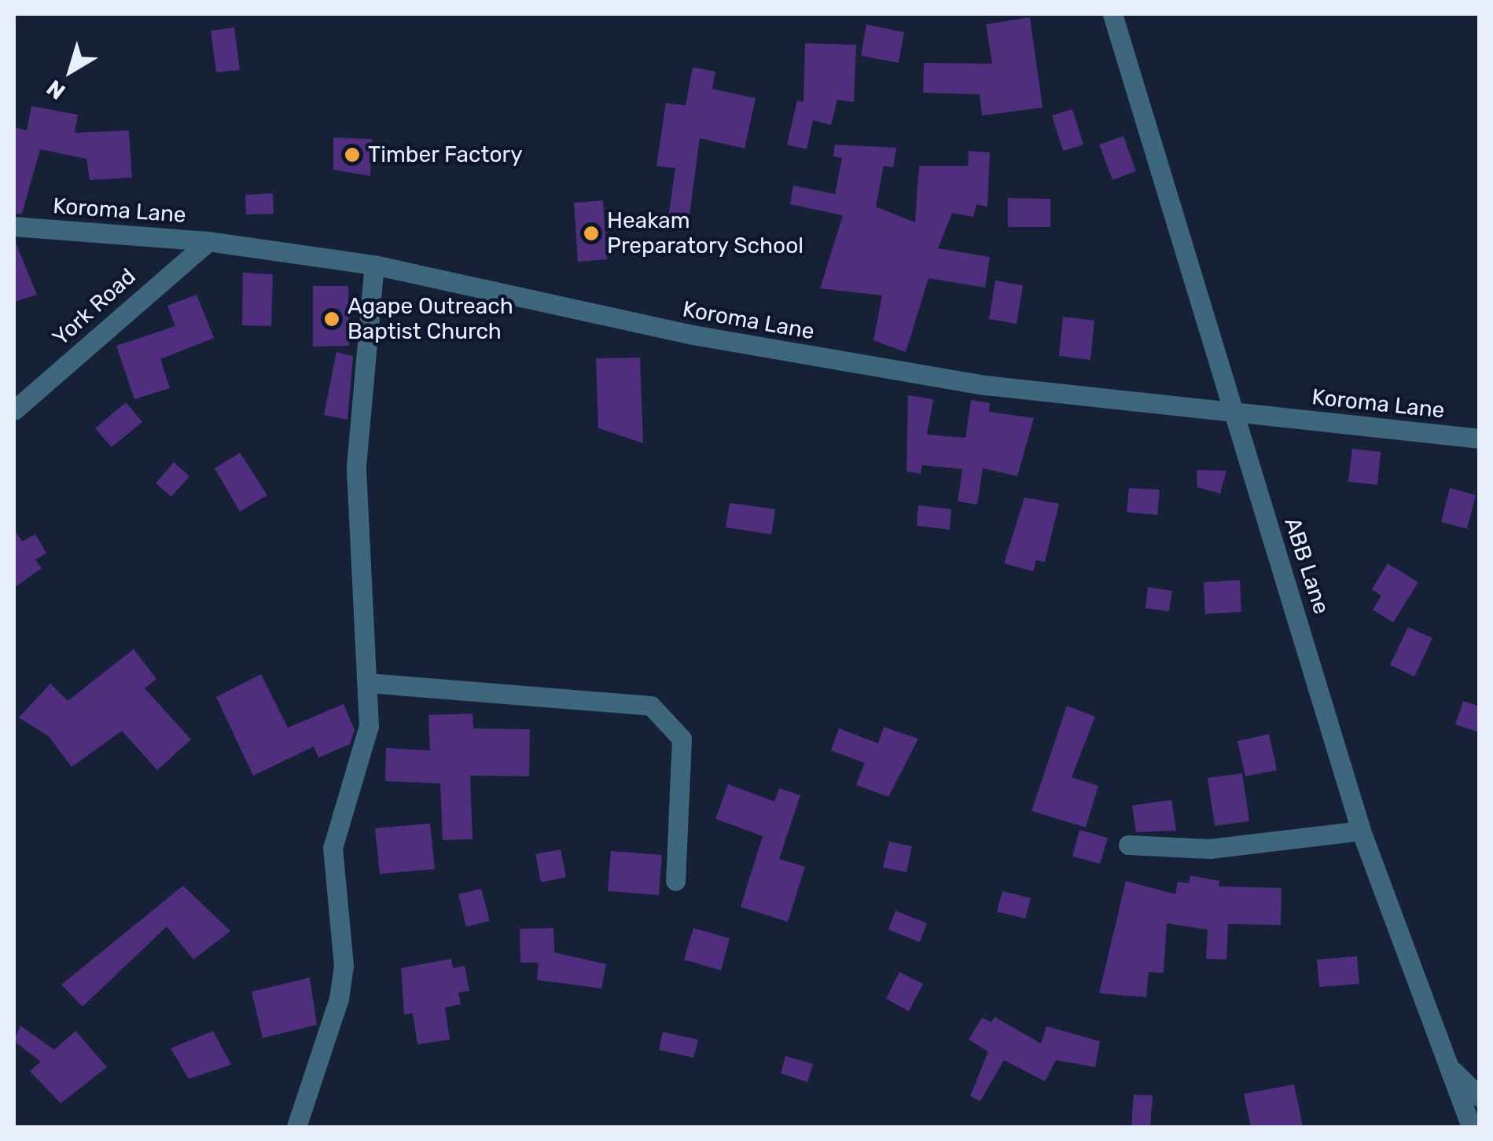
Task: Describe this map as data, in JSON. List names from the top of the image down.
{
  "streets": {
    "street": ["Koroma Lane", "York Road", "ABB Lane"]
  },
  "crossings": [
    ["Koroma Lane", "York Road"],
    ["Koroma Lane", "ABB Lane"]
  ],
  "places": ["Timber Factory", "Heakam Preparatory School", "Agape Outreach Baptist Church"],
  "north": "bottom left"
}
